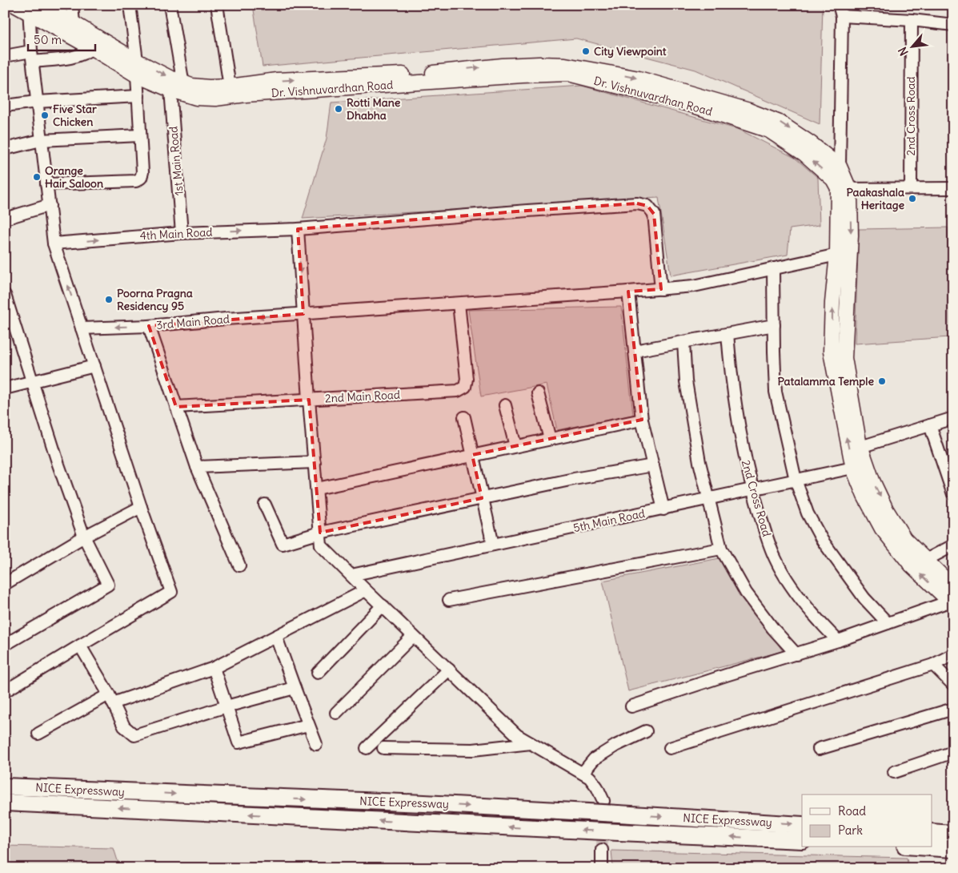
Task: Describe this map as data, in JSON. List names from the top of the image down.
{
  "streets": {
    "highway": ["NICE Expressway"],
    "main road": ["Dr. Vishnuvardhan Road"],
    "street": [
      "2nd Cross Road",
      "1st Main Road",
      "4th Main Road",
      "3rd Main Road",
      "2nd Main Road",
      "5th Main Road"
    ]
  },
  "crossings": [
    ["Dr. Vishnuvardhan Road", "1st Main Road"],
    ["Dr. Vishnuvardhan Road", "3rd Main Road"],
    ["Dr. Vishnuvardhan Road", "5th Main Road"],
    ["2nd Cross Road", "5th Main Road"],
    ["1st Main Road", "4th Main Road"],
    ["4th Main Road", "3rd Main Road"],
    ["3rd Main Road", "2nd Main Road"]
  ],
  "one_way": ["4th Main Road"],
  "places": [
    "City Viewpoint",
    "Rotti Mane Dhabha",
    "Five Star Chicken",
    "Orange Hair Saloon",
    "Paakashala Heritage",
    "Poorna Pragna Residency 95",
    "Patalamma Temple"
  ],
  "legend": ["Road", "Park"],
  "scale_bar": "50 m",
  "north": "bottom left"
}
